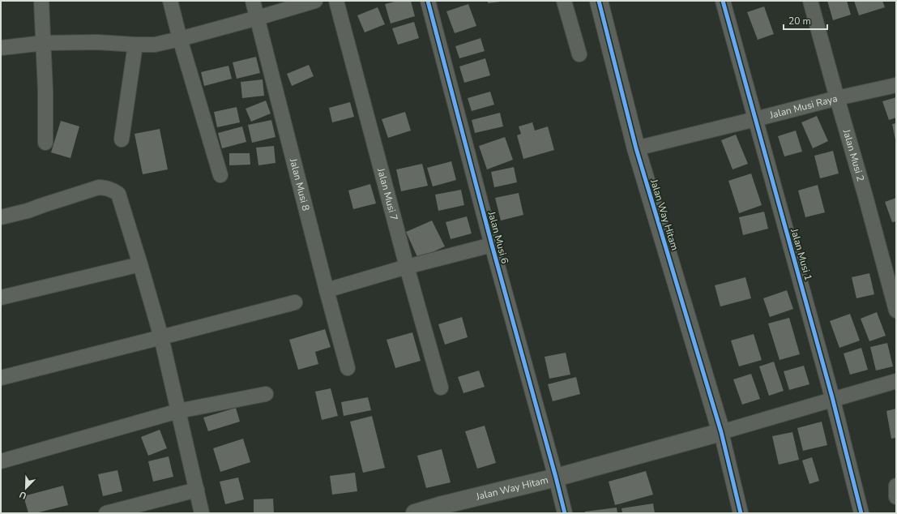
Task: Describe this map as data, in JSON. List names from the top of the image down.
{
  "streets": {
    "street": [
      "Jalan Musi Raya",
      "Jalan Musi 2",
      "Jalan Musi 8",
      "Jalan Musi 7",
      "Jalan Way Hitam",
      "Jalan Musi 6",
      "Jalan Musi 1"
    ]
  },
  "crossings": [
    ["Jalan Musi Raya", "Jalan Musi 2"],
    ["Jalan Musi Raya", "Jalan Way Hitam"],
    ["Jalan Musi Raya", "Jalan Musi 1"],
    ["Jalan Way Hitam", "Jalan Musi 6"]
  ],
  "scale_bar": "20 m",
  "north": "bottom left"
}
